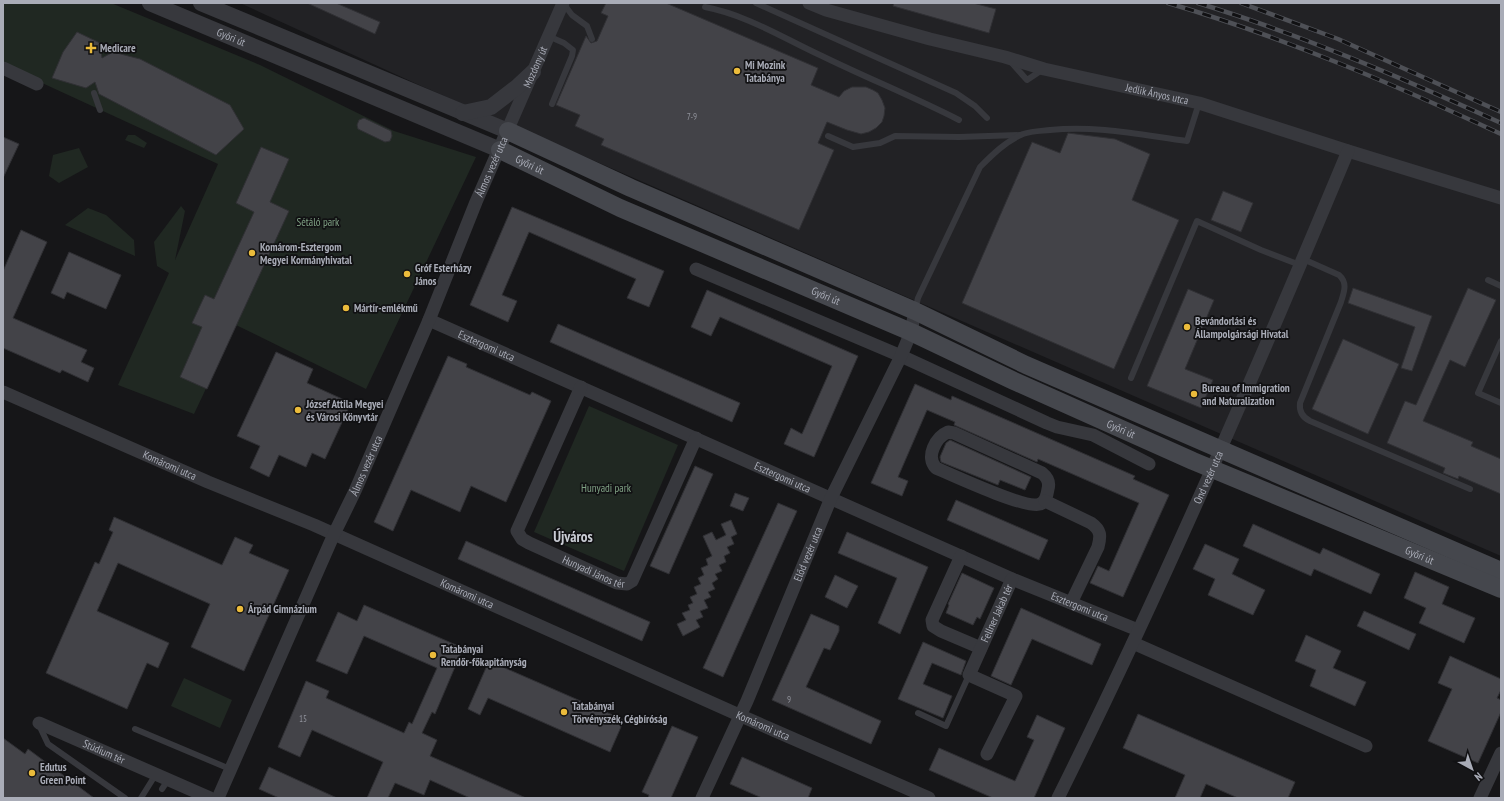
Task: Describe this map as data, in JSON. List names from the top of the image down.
{
  "streets": {
    "main road": ["Győri út"],
    "street": [
      "Mozdony út",
      "Jedlik Ányos utca",
      "Álmos vezér utca",
      "Esztergomi utca",
      "Komáromi utca",
      "Ond vezér utca",
      "Előd vezér utca",
      "Hunyadi János tér",
      "Fellner Jakab tér",
      "Stúdium tér"
    ]
  },
  "crossings": [
    ["Győri út", "Mozdony út"],
    ["Győri út", "Álmos vezér utca"],
    ["Győri út", "Ond vezér utca"],
    ["Győri út", "Előd vezér utca"],
    ["Mozdony út", "Álmos vezér utca"],
    ["Jedlik Ányos utca", "Ond vezér utca"],
    ["Álmos vezér utca", "Esztergomi utca"],
    ["Álmos vezér utca", "Komáromi utca"],
    ["Esztergomi utca", "Ond vezér utca"],
    ["Esztergomi utca", "Előd vezér utca"],
    ["Esztergomi utca", "Hunyadi János tér"],
    ["Esztergomi utca", "Fellner Jakab tér"],
    ["Komáromi utca", "Előd vezér utca"]
  ],
  "districts": ["Újváros"],
  "parks": ["Sétáló park", "Hunyadi park"],
  "places": {
    "health": ["Medicare"],
    "other": [
      "Mi Mozink Tatabánya",
      "Komárom-Esztergom Megyei Kormányhivatal",
      "Gróf Esterházy János",
      "Mártír-emlékmű",
      "Bevándorlási és Állampolgársági Hivatal",
      "Bureau of Immigration and Naturalization",
      "József Attila Megyei és Városi Könyvtár",
      "Árpád Gimnázium",
      "Tatabányai Rendőr-főkapitányság",
      "Tatabányai Törvényszék, Cégbíróság",
      "Edutus Green Point"
    ]
  },
  "house_numbers": ["7-9", "9", "15"],
  "north": "bottom right"
}
